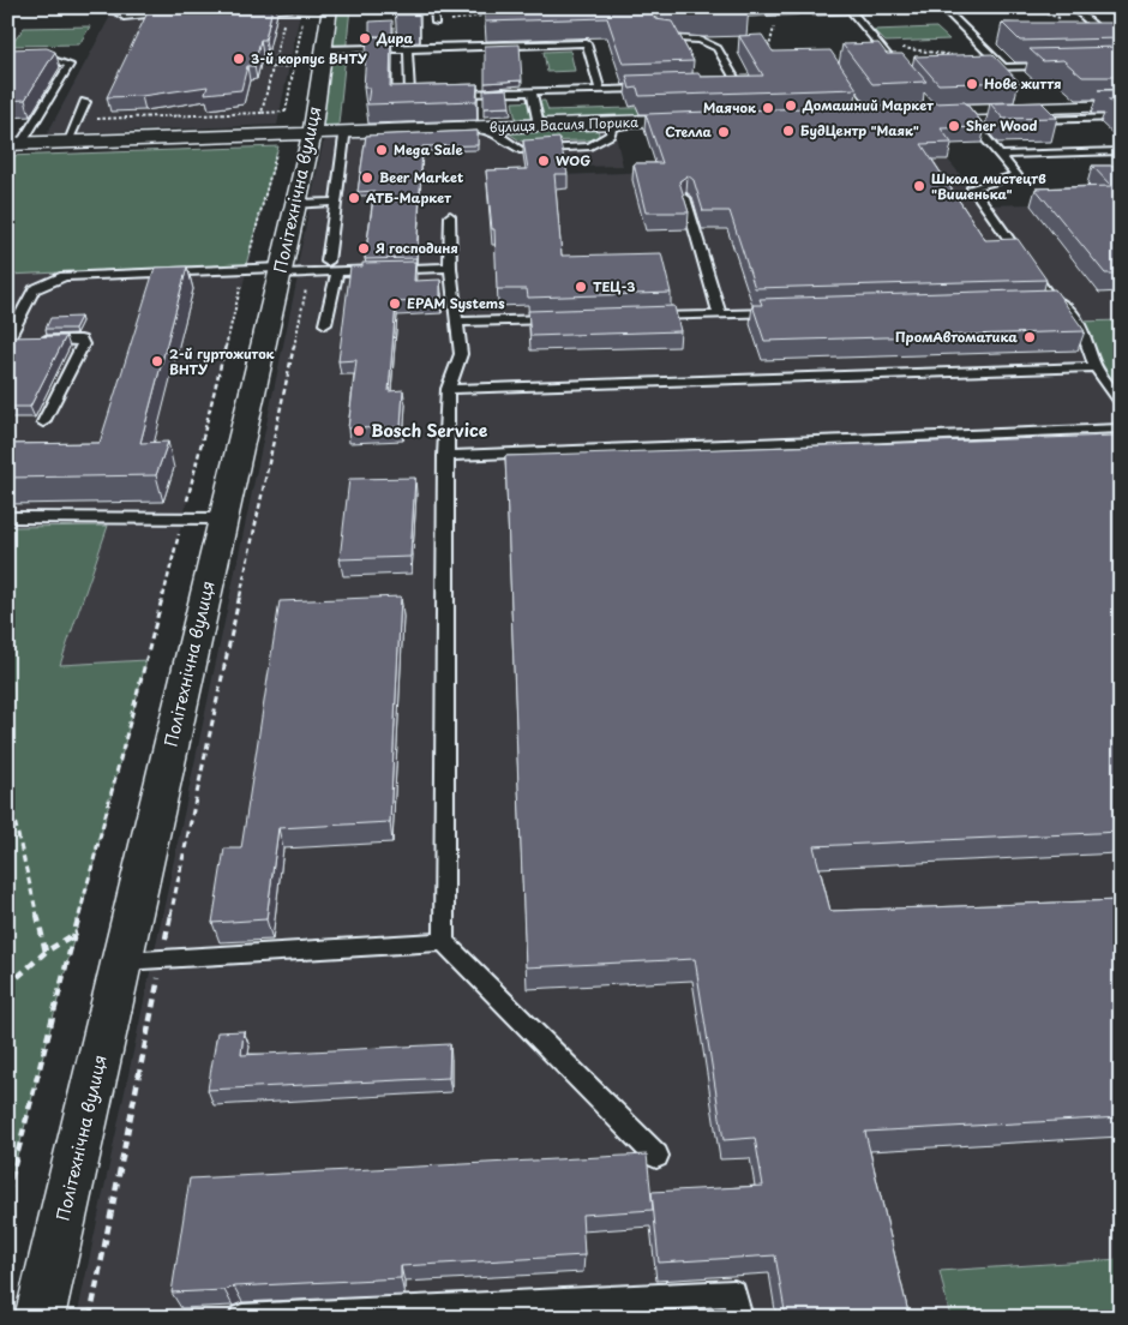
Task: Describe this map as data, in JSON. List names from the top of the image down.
{
  "streets": {
    "street": ["вулиця Василя Порика", "Політехнічна вулиця"]
  },
  "crossings": [
    ["вулиця Василя Порика", "Політехнічна вулиця"]
  ],
  "places": [
    "Дира",
    "3-й корпус ВНТУ",
    "Нове життя",
    "Домашний Маркет",
    "Маячок",
    "Sher Wood",
    "БудЦентр \"Маяк\"",
    "Стелла",
    "Mega Sale",
    "WOG",
    "Beer Market",
    "Школа мистецтв \"Вишенька\"",
    "АТБ-Маркет",
    "Я господиня",
    "ТЕЦ-3",
    "EPAM Systems",
    "ПромАвтоматика",
    "2-й гуртожиток ВНТУ",
    "Bosch Service"
  ]
}
